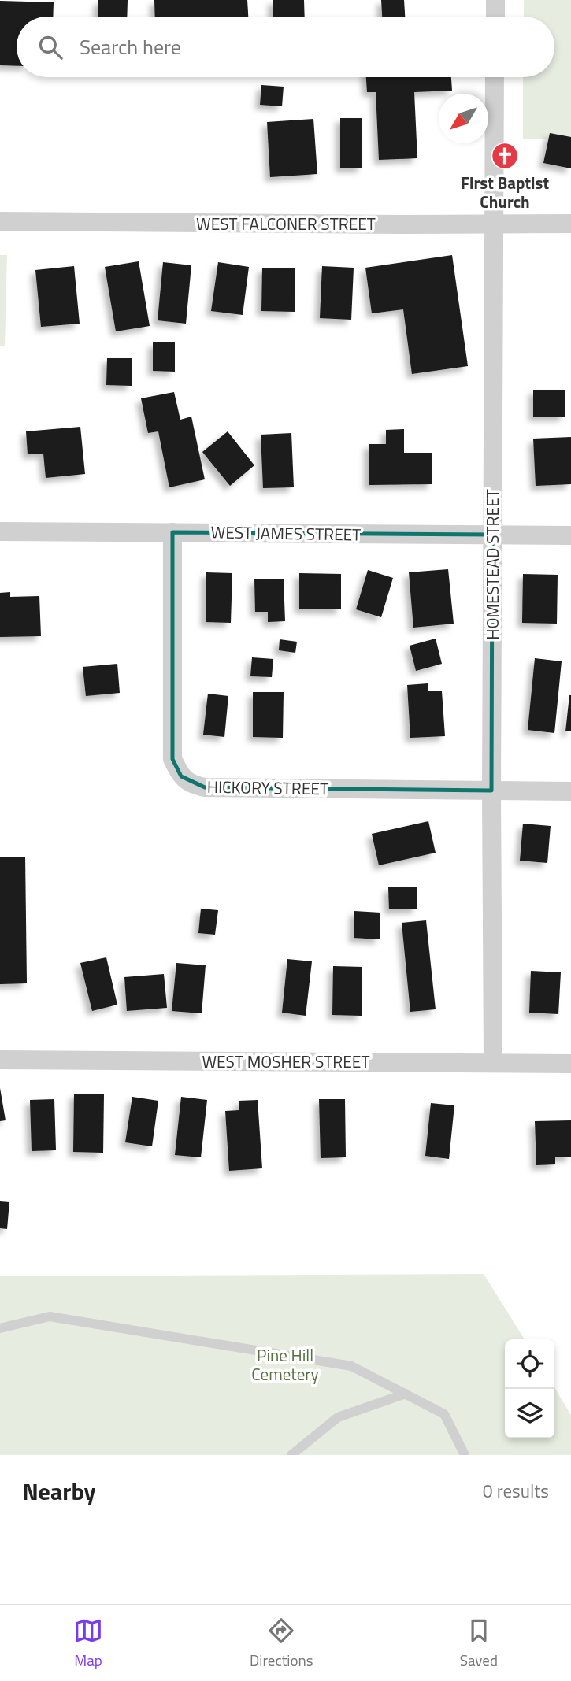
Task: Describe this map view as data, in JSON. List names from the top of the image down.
{
  "streets": {
    "street": [
      "WEST FALCONER STREET",
      "WEST JAMES STREET",
      "HOMESTEAD STREET",
      "HICKORY STREET",
      "WEST MOSHER STREET"
    ]
  },
  "crossings": [
    ["WEST FALCONER STREET", "HOMESTEAD STREET"],
    ["WEST JAMES STREET", "HOMESTEAD STREET"],
    ["WEST JAMES STREET", "HICKORY STREET"],
    ["HOMESTEAD STREET", "HICKORY STREET"],
    ["HOMESTEAD STREET", "WEST MOSHER STREET"]
  ],
  "parks": ["Pine Hill Cemetery"],
  "places": {
    "church": ["First Baptist Church"]
  },
  "north": "bottom left",
  "page": {
    "search": "Search here",
    "heading": ["Nearby", "0 results"],
    "nav": ["Map", "Directions", "Saved"]
  }
}
